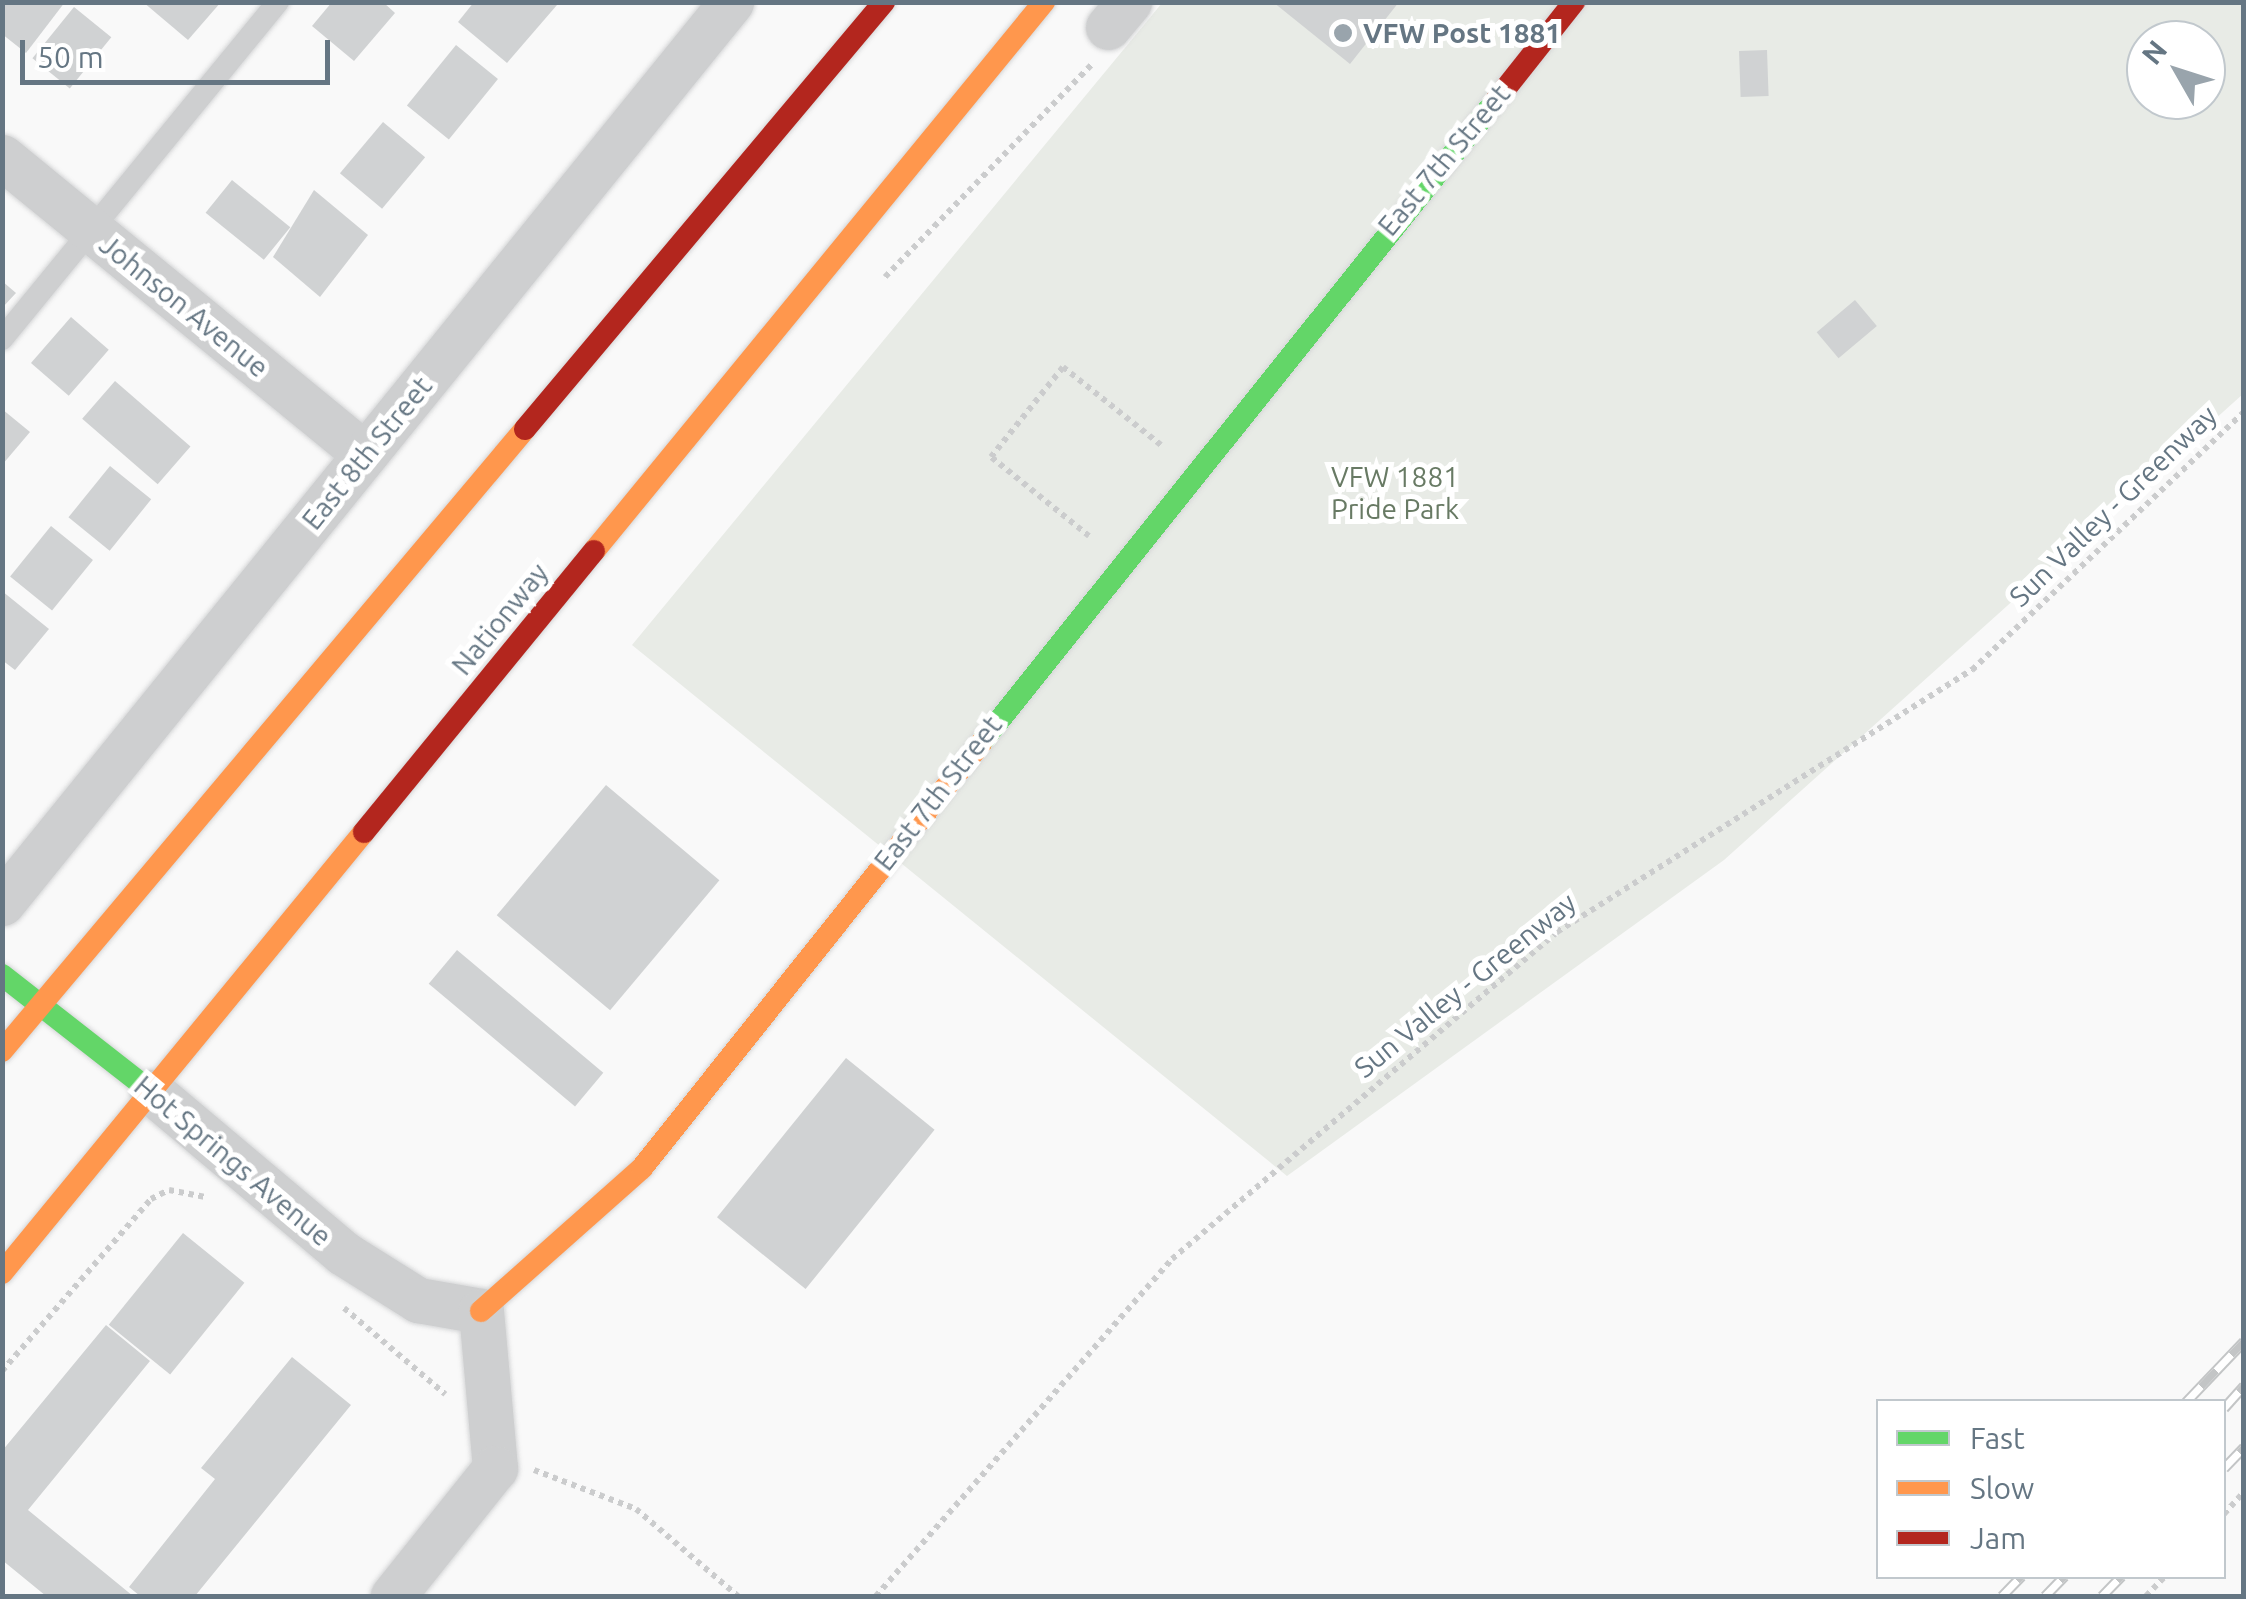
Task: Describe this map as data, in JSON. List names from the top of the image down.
{
  "streets": {
    "main road": ["East 7th Street", "Nationway", "Hot Springs Avenue"],
    "street": ["Johnson Avenue", "East 8th Street"],
    "path": ["Sun Valley - Greenway"]
  },
  "crossings": [
    ["East 7th Street", "Hot Springs Avenue"],
    ["Johnson Avenue", "East 8th Street"],
    ["Nationway", "Hot Springs Avenue"]
  ],
  "parks": ["VFW 1881 Pride Park"],
  "places": ["VFW Post 1881"],
  "legend": ["Fast", "Slow", "Jam"],
  "scale_bar": "50 m",
  "north": "top left"
}
